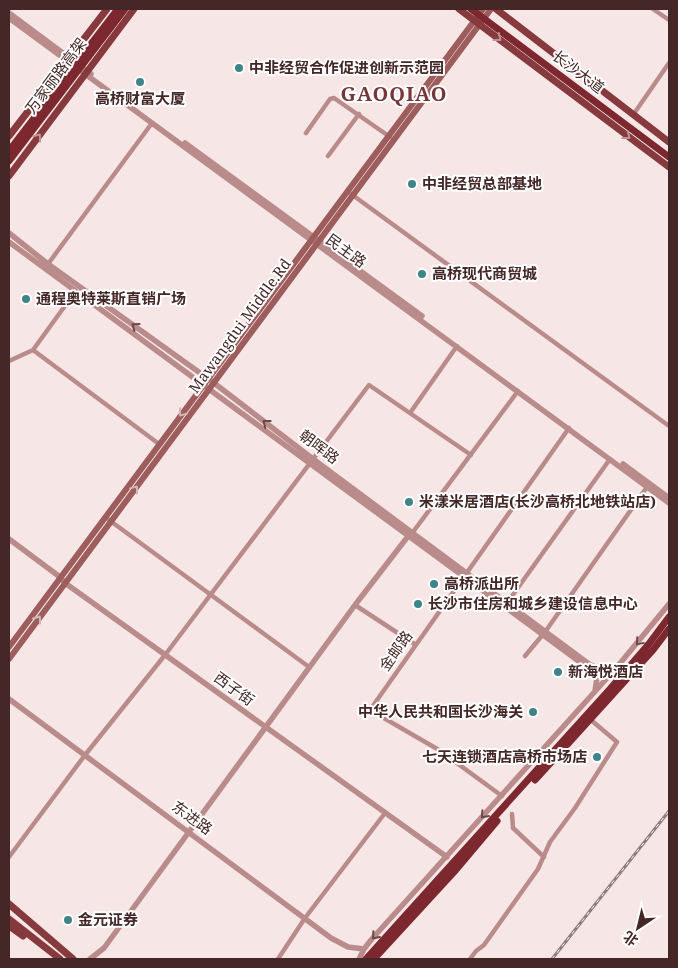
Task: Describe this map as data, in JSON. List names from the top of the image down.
{
  "streets": {
    "highway": ["长沙大道", "万家丽路高架"],
    "main road": ["Mawangdui Middle.Rd"],
    "street": [
      "民主路",
      "朝晖路",
      "金邮路",
      "西子街",
      "东进路"
    ]
  },
  "crossings": [
    ["民主路", "Mawangdui Middle.Rd"],
    ["民主路", "金邮路"],
    ["Mawangdui Middle.Rd", "朝晖路"],
    ["Mawangdui Middle.Rd", "西子街"],
    ["朝晖路", "金邮路"]
  ],
  "districts": ["GAOQIAO"],
  "places": [
    "中非经贸合作促进创新示范园",
    "高桥财富大厦",
    "中非经贸总部基地",
    "高桥现代商贸城",
    "通程奥特莱斯直销广场",
    "米漾米居酒店(长沙高桥北地铁站店)",
    "高桥派出所",
    "长沙市住房和城乡建设信息中心",
    "新海悦酒店",
    "中华人民共和国长沙海关",
    "七天连锁酒店高桥市场店",
    "金元证券"
  ],
  "north": "bottom left"
}
